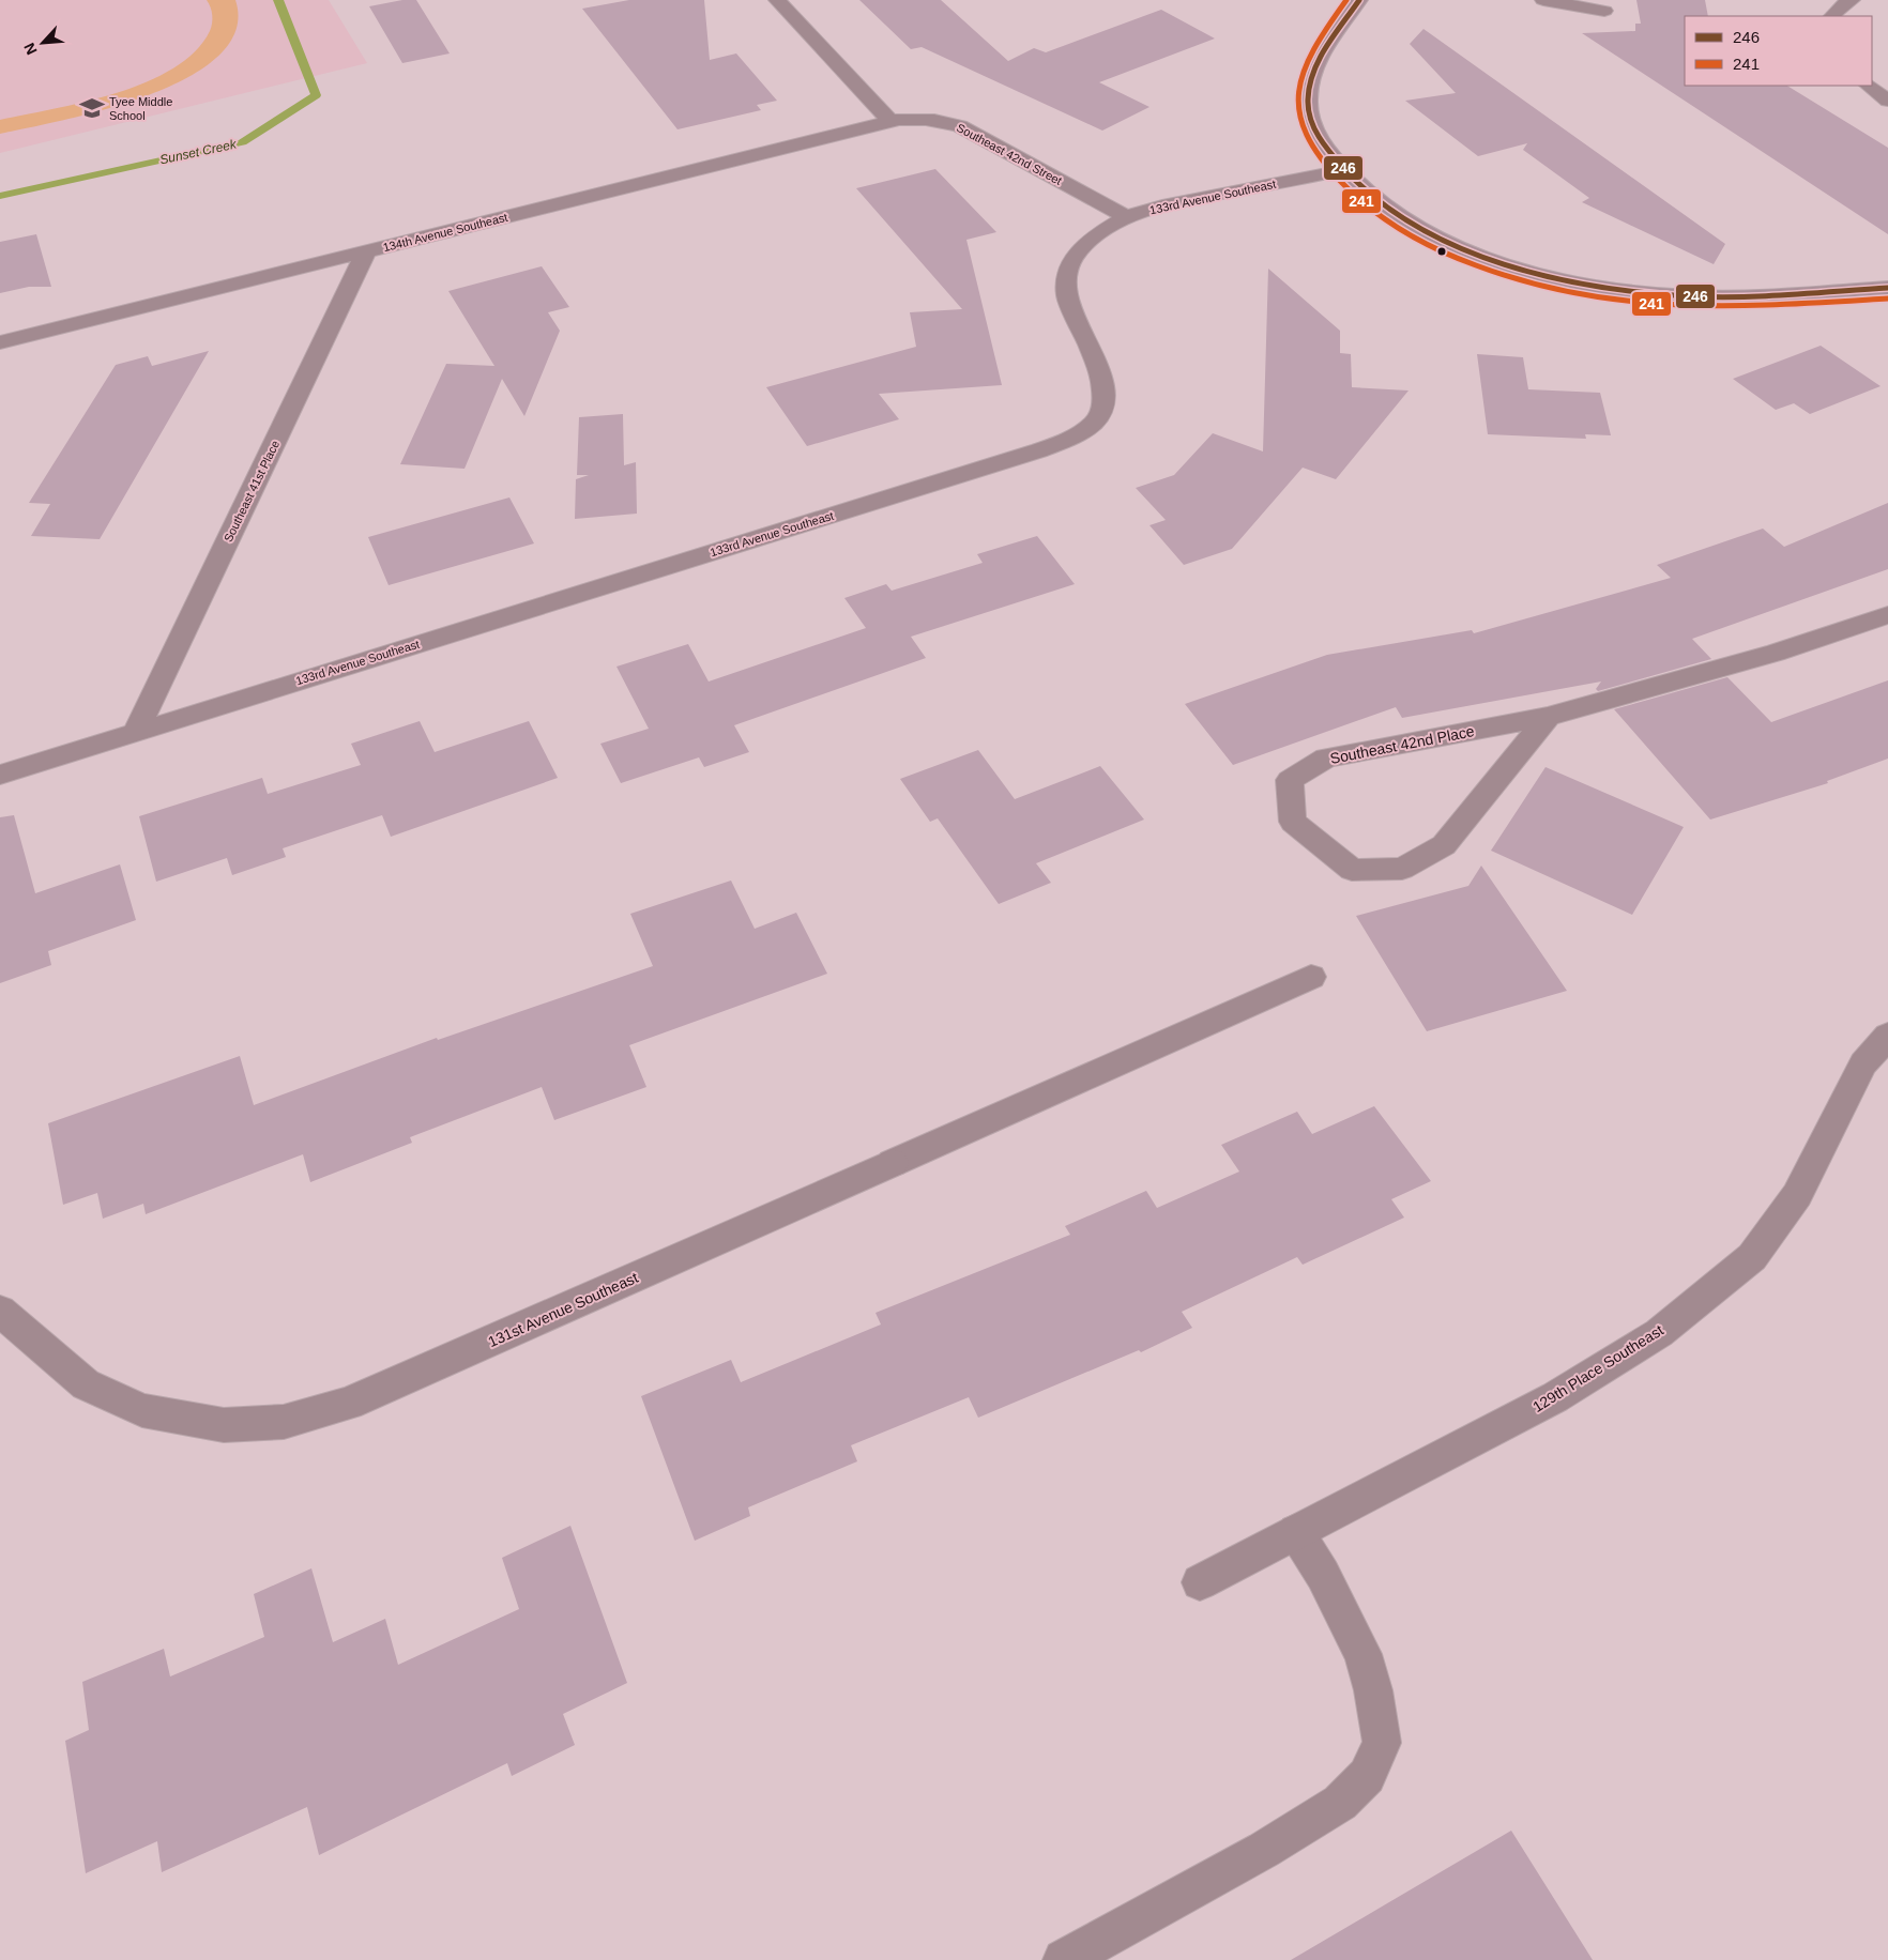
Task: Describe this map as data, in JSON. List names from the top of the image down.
{
  "streets": {
    "street": [
      "Southeast 42nd Street",
      "133rd Avenue Southeast",
      "134th Avenue Southeast",
      "Southeast 41st Place",
      "Southeast 42nd Place",
      "131st Avenue Southeast",
      "129th Place Southeast"
    ]
  },
  "crossings": [
    ["Southeast 42nd Street", "133rd Avenue Southeast"],
    ["Southeast 42nd Street", "134th Avenue Southeast"],
    ["133rd Avenue Southeast", "Southeast 41st Place"],
    ["134th Avenue Southeast", "Southeast 41st Place"]
  ],
  "water": ["Sunset Creek"],
  "places": {
    "school or university": ["Tyee Middle School"]
  },
  "lines": ["transit line 246", "transit line 241"],
  "legend": ["246", "241"],
  "north": "bottom left"
}
